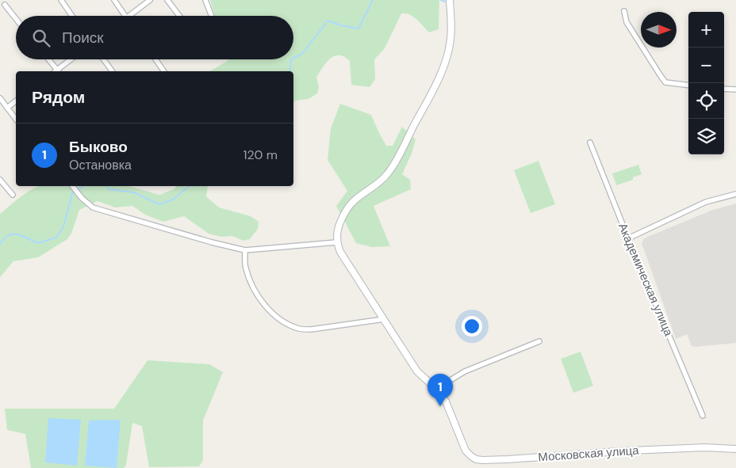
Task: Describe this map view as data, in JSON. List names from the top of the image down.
{
  "streets": {
    "street": ["Академическая улица", "Московская улица"]
  },
  "north": "right",
  "page": {
    "map_buttons": ["+", "−"],
    "search": "Поиск",
    "heading": "Рядом",
    "list": [
      {
        "mark": "1",
        "name": "Быково",
        "note": "Остановка",
        "value": "120 m"
      }
    ],
    "pins": "1"
  }
}
